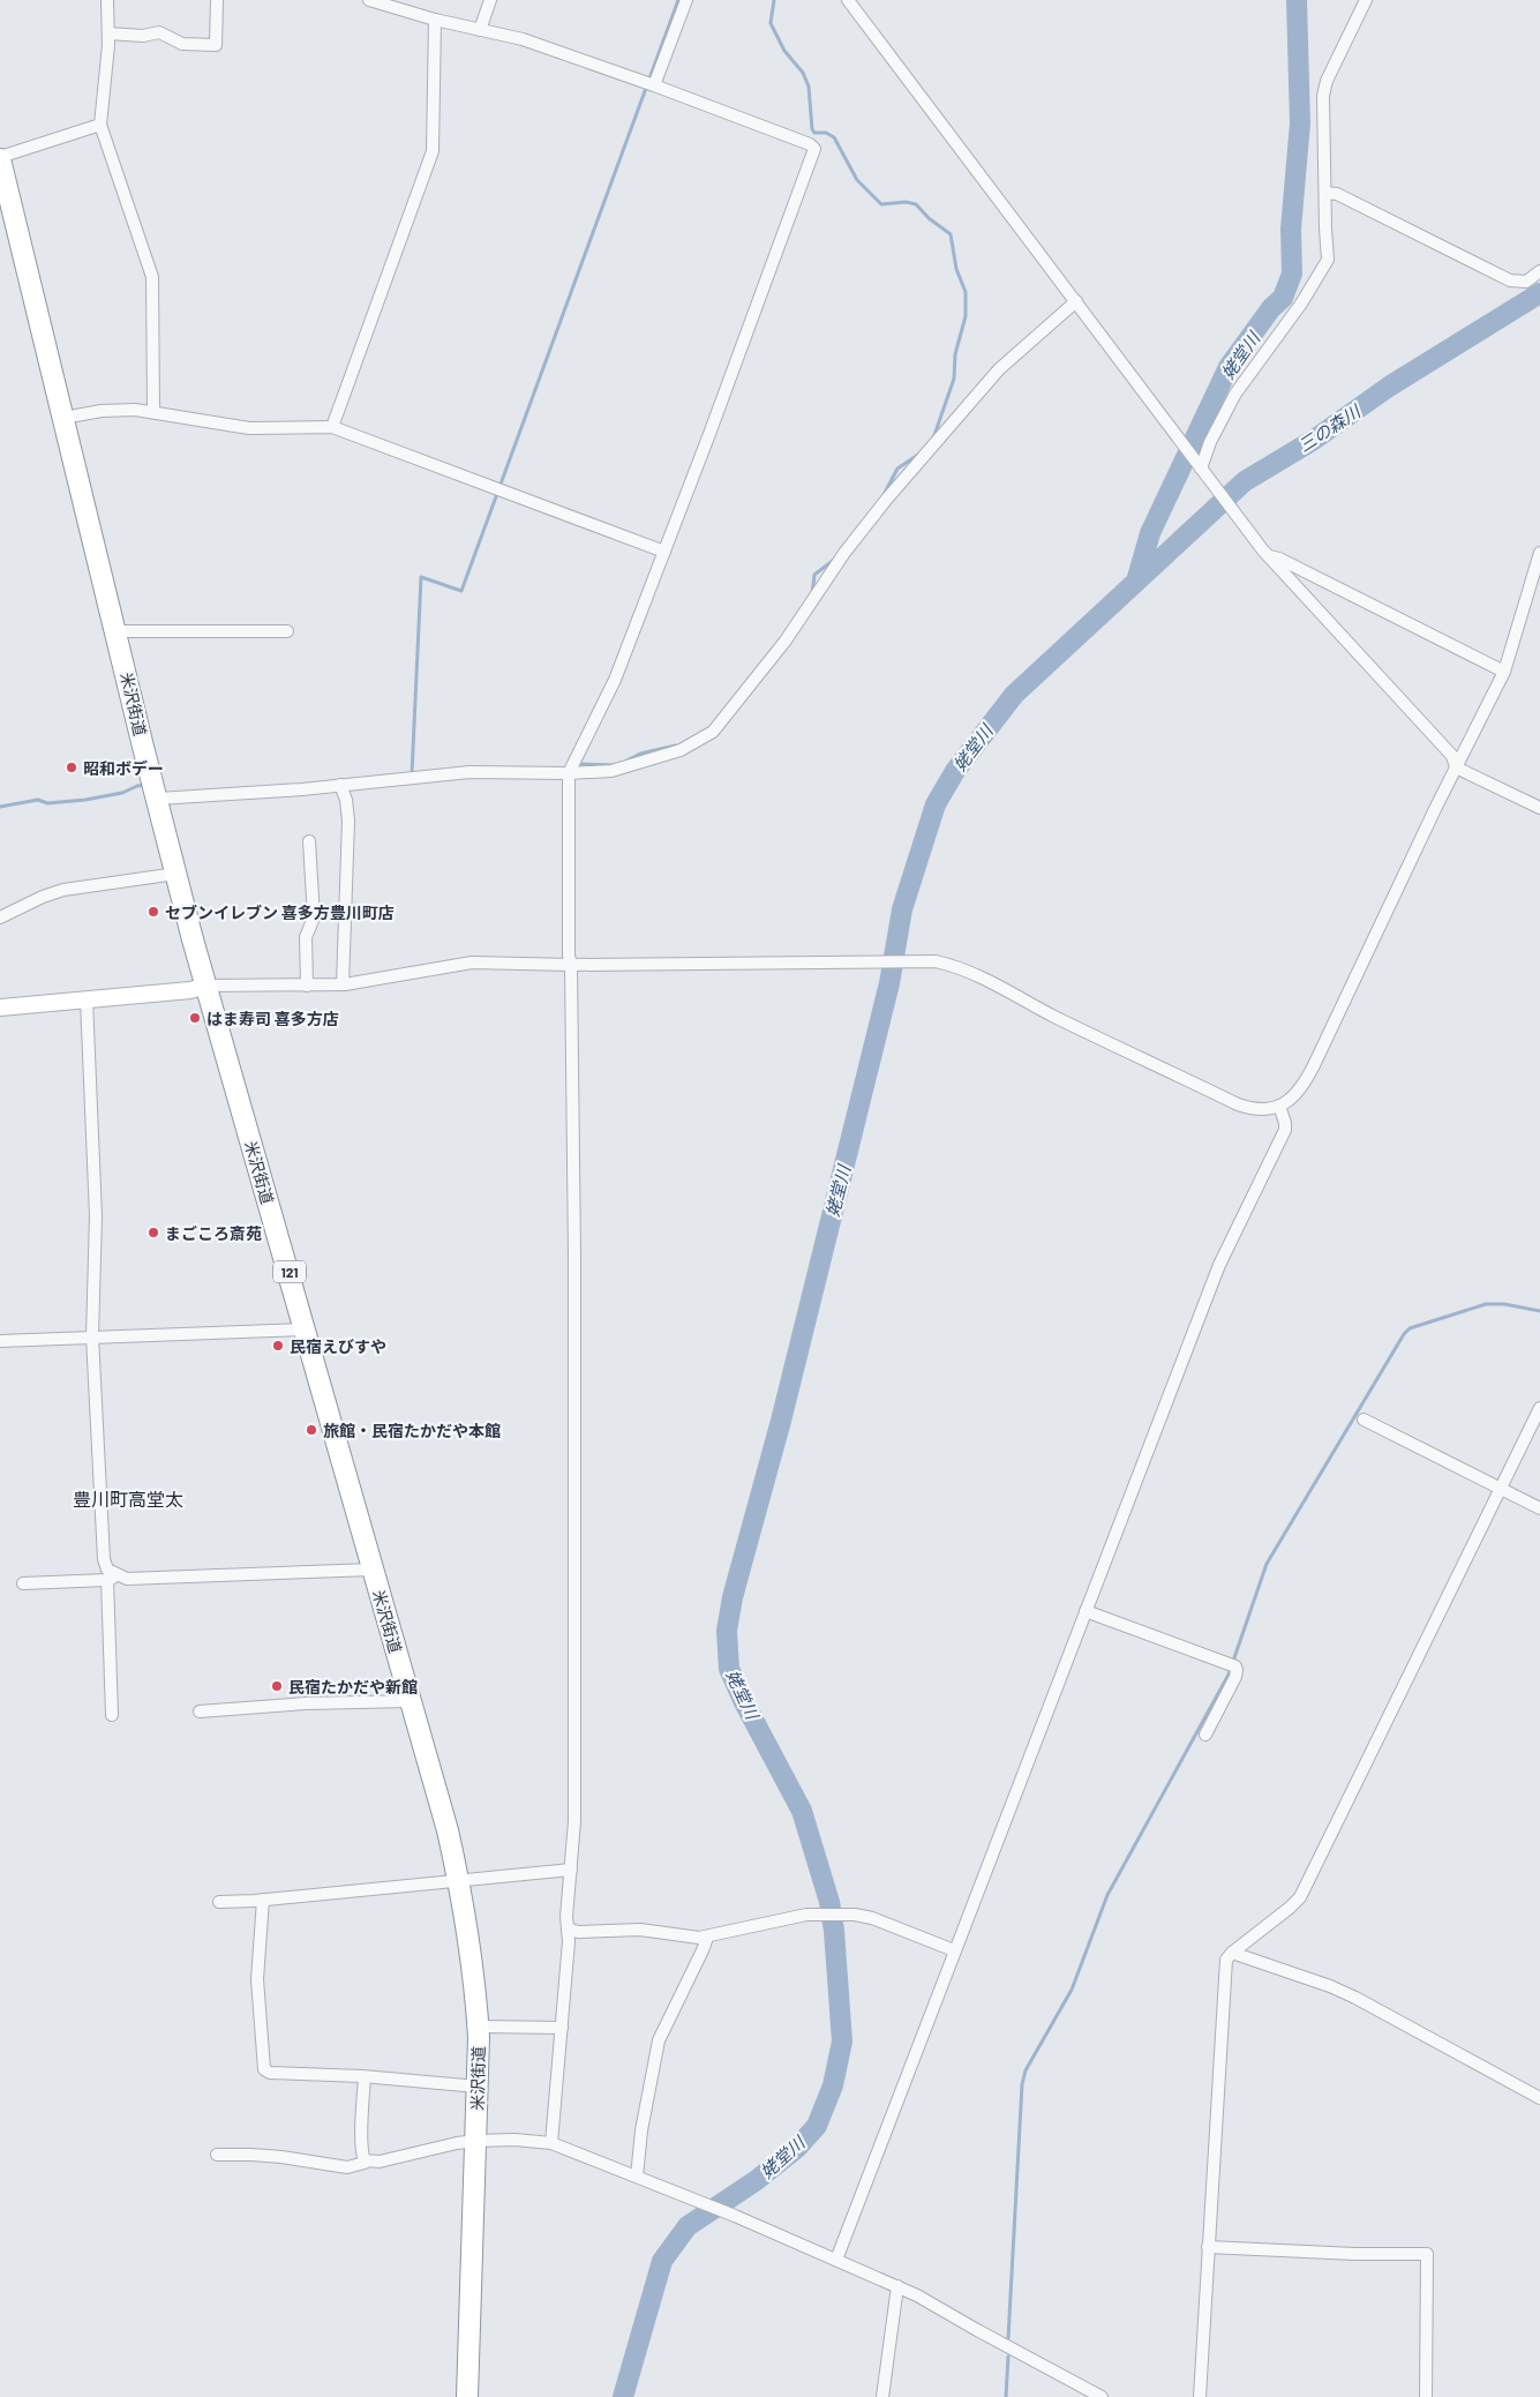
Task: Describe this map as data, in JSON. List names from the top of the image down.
{
  "streets": {
    "highway": ["米沢街道", "121"]
  },
  "districts": ["豊川町高堂太"],
  "water": ["姥堂川", "三の森川"],
  "places": [
    "昭和ボデー",
    "セブンイレブン 喜多方豊川町店",
    "はま寿司 喜多方店",
    "まごころ斎苑",
    "民宿えびすや",
    "旅館・民宿たかだや本館",
    "民宿たかだや新館"
  ]
}
